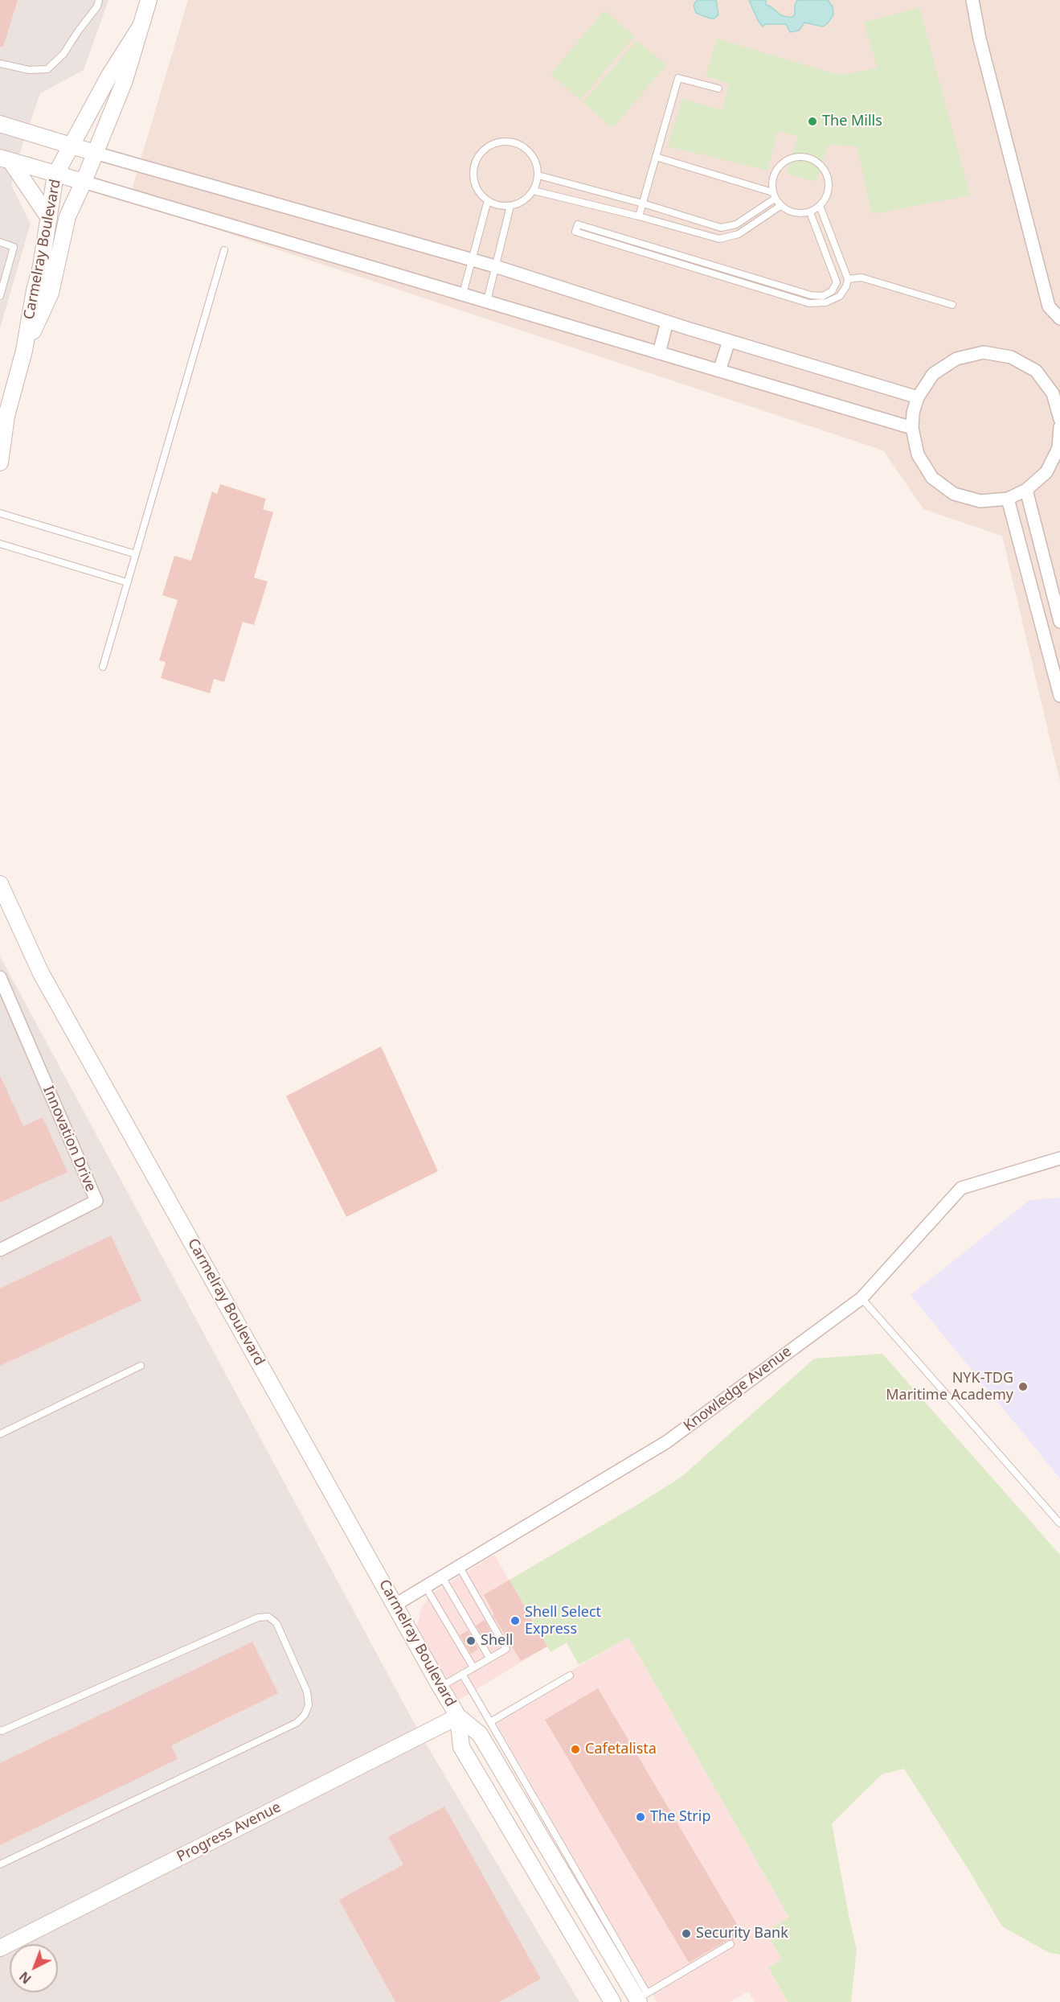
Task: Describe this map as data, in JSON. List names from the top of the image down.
{
  "streets": {
    "street": [
      "Carmelray Boulevard",
      "Innovation Drive",
      "Knowledge Avenue",
      "Progress Avenue"
    ]
  },
  "crossings": [
    ["Carmelray Boulevard", "Knowledge Avenue"],
    ["Carmelray Boulevard", "Progress Avenue"]
  ],
  "places": [
    "The Mills",
    "NYK-TDG Maritime Academy",
    "Shell Select Express",
    "Shell",
    "Cafetalista",
    "The Strip",
    "Security Bank"
  ],
  "north": "bottom left"
}
